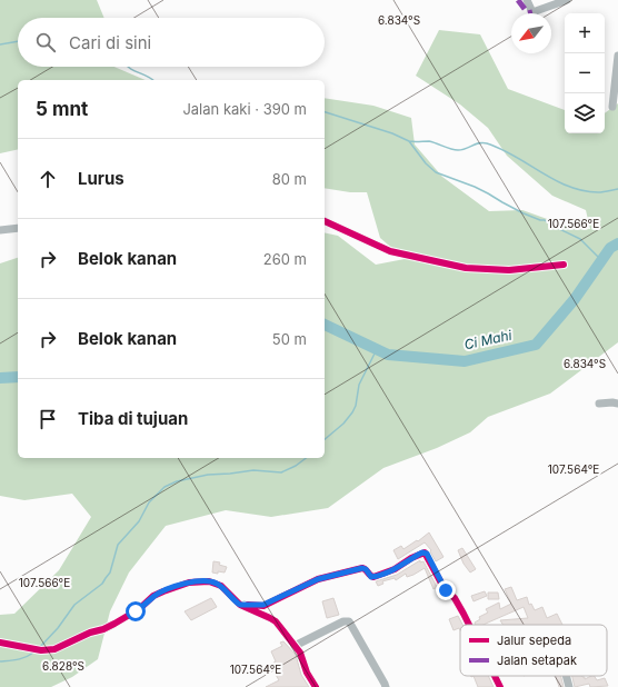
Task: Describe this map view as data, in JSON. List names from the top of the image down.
{
  "water": ["Ci Mahi"],
  "legend": ["Jalur sepeda", "Jalan setapak"],
  "north": "bottom left",
  "page": {
    "map_buttons": ["+", "−"],
    "search": "Cari di sini",
    "heading": ["5 mnt", "Jalan kaki · 390 m"],
    "list": [
      ["Lurus", "80 m"],
      ["Belok kanan", "260 m"],
      ["Belok kanan", "50 m"],
      "Tiba di tujuan"
    ]
  },
  "coordinates": [
    "6.834°S",
    "107.566°E",
    "107.564°E",
    "6.828°S"
  ]
}
